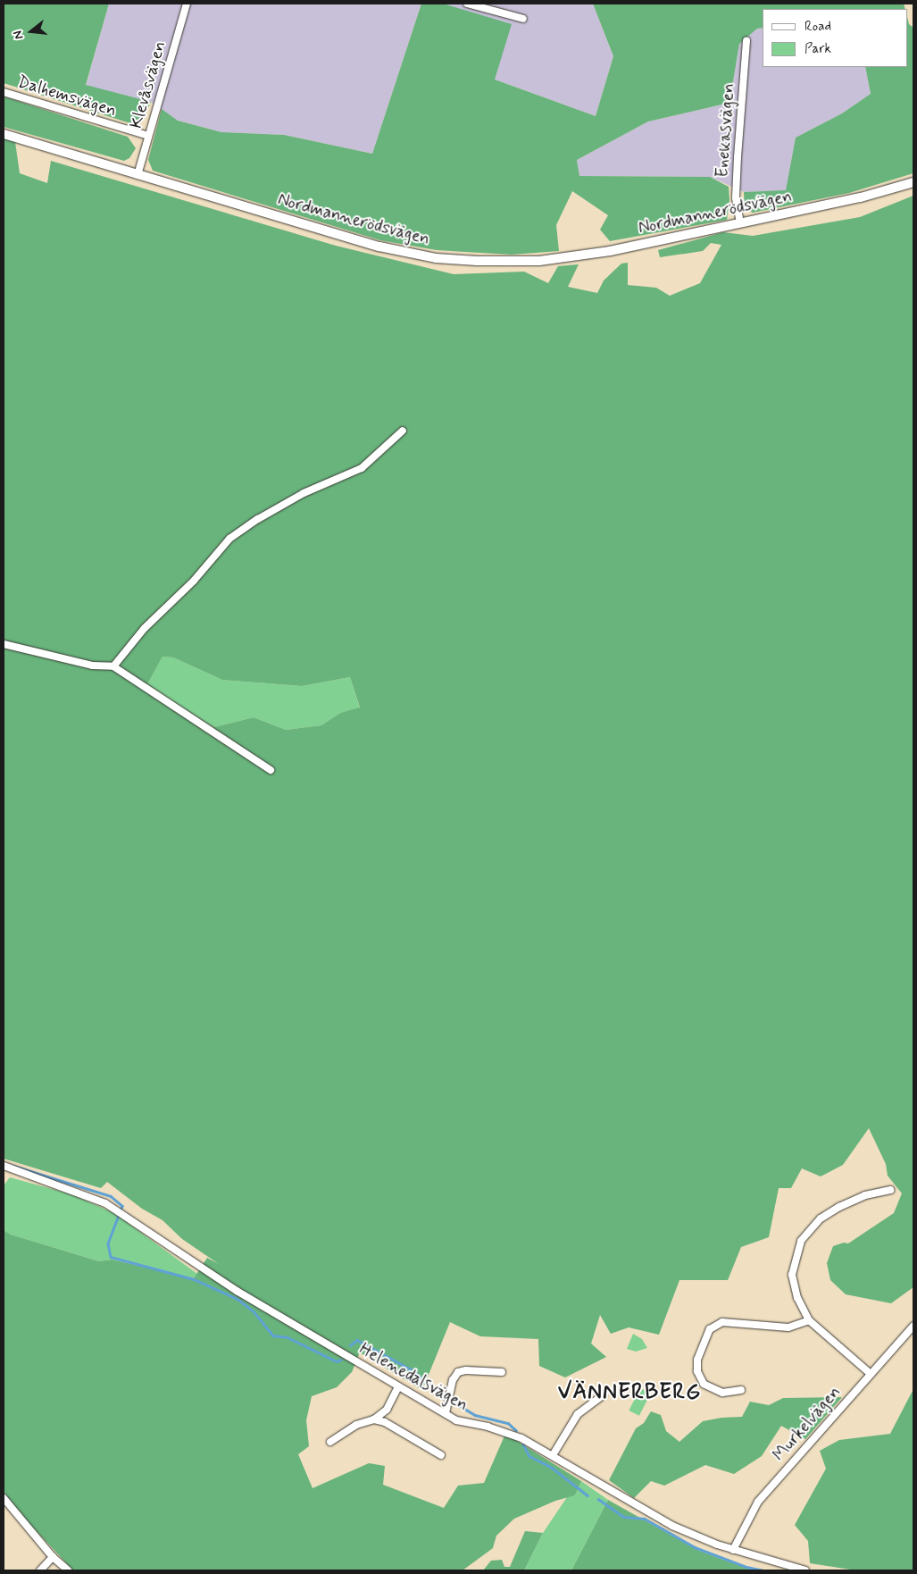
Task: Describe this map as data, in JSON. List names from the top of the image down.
{
  "streets": {
    "main road": ["Nordmannerödsvägen"],
    "street": [
      "Klevåsvägen",
      "Dalhemsvägen",
      "Enekasvägen",
      "Helenedalsvägen",
      "Murkelvägen"
    ]
  },
  "crossings": [
    ["Klevåsvägen", "Dalhemsvägen"],
    ["Klevåsvägen", "Nordmannerödsvägen"],
    ["Enekasvägen", "Nordmannerödsvägen"],
    ["Helenedalsvägen", "Murkelvägen"]
  ],
  "districts": ["VÄNNERBERG"],
  "legend": ["Road", "Park"],
  "north": "left"
}
